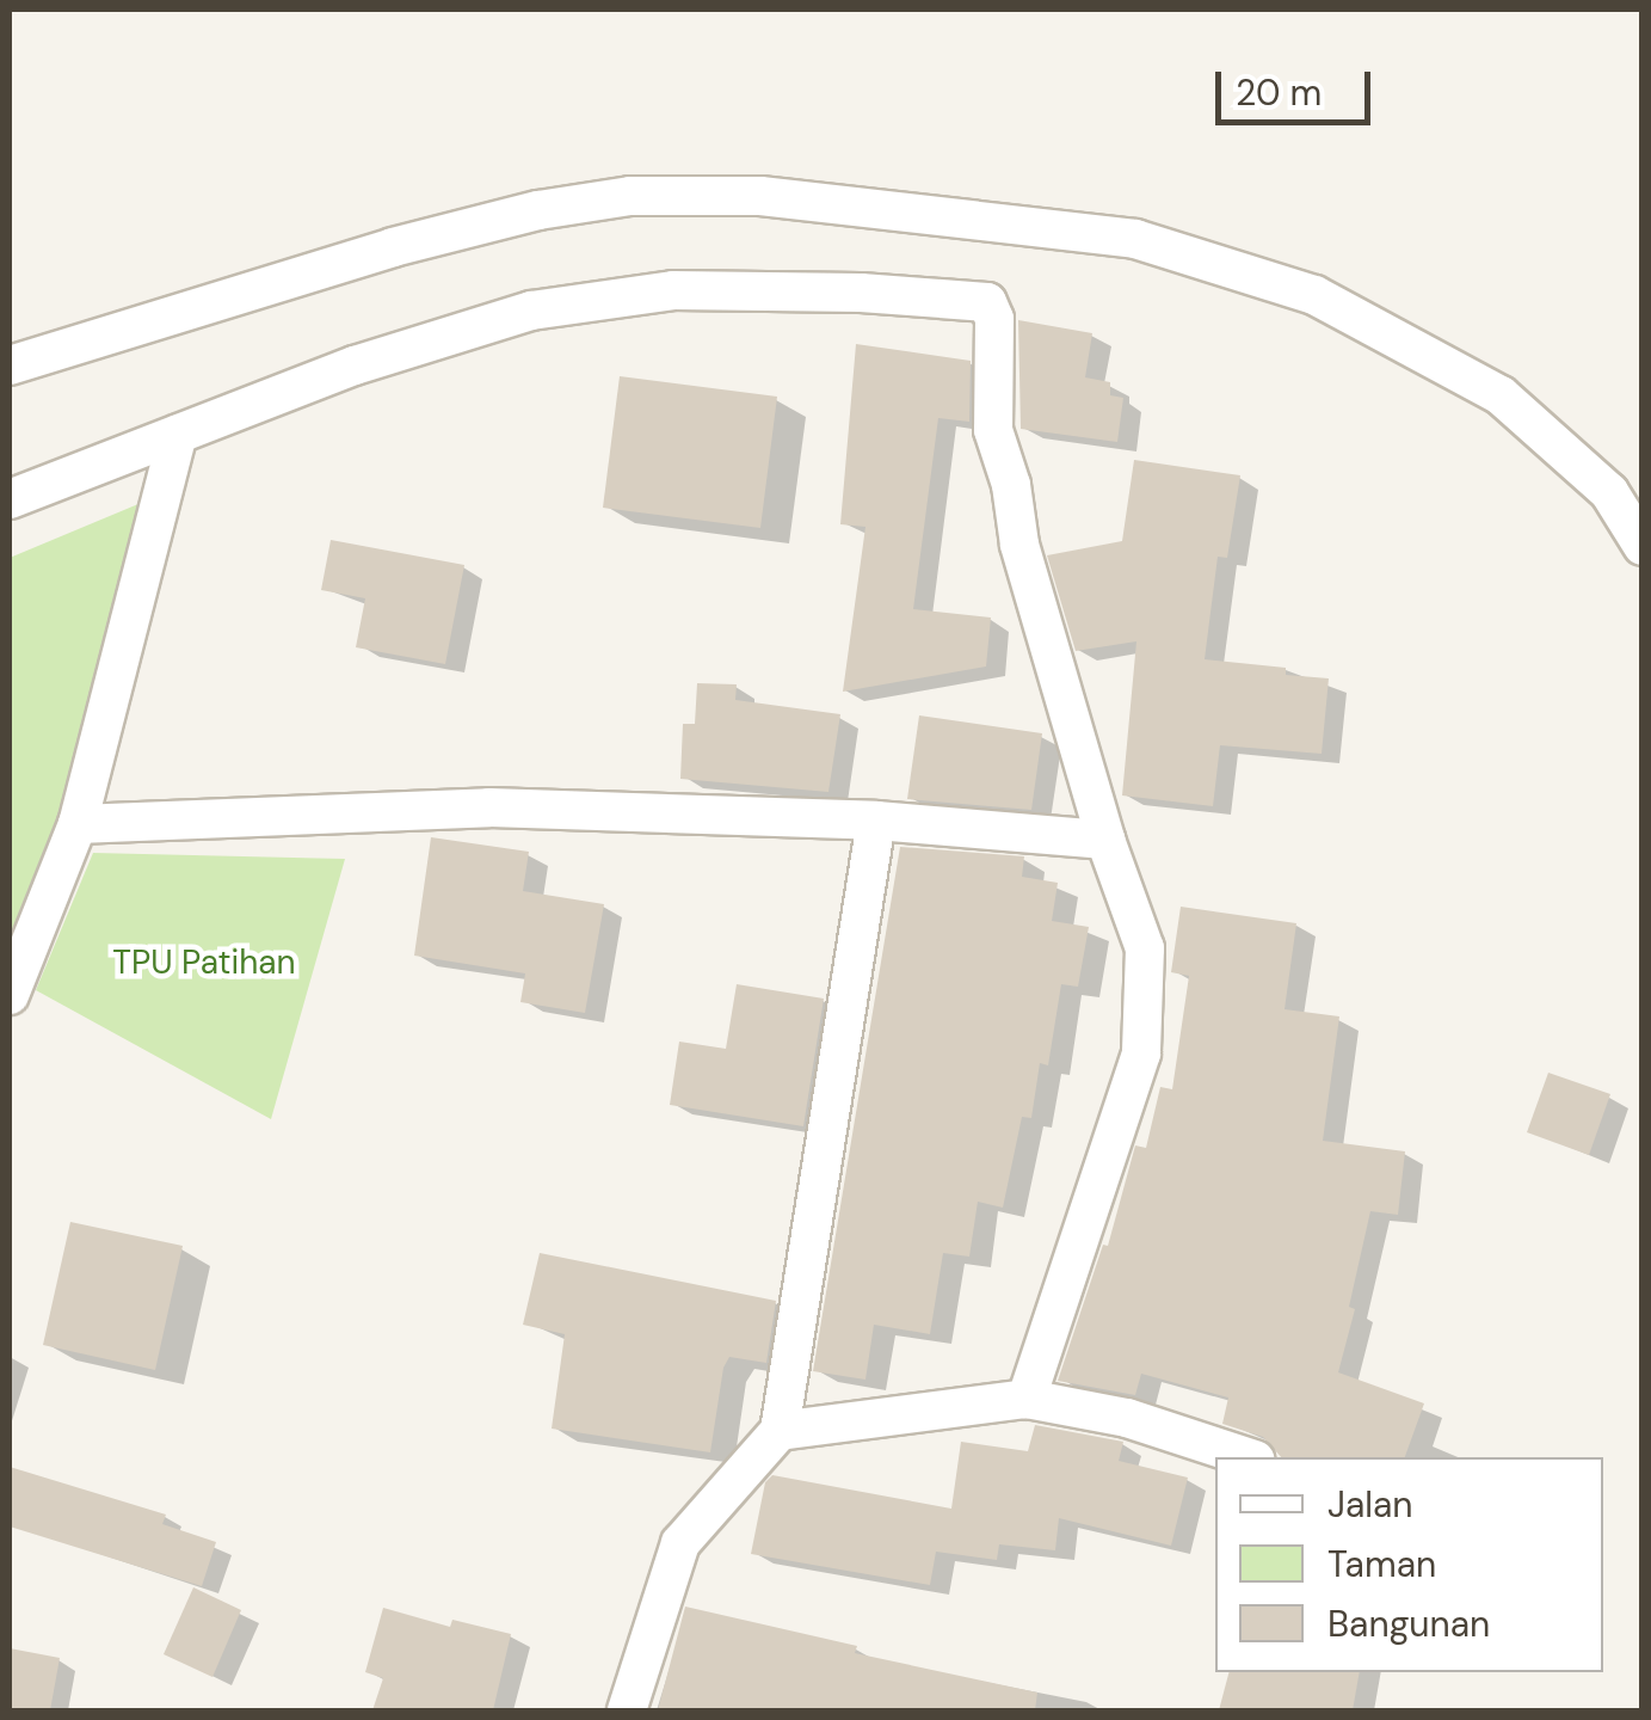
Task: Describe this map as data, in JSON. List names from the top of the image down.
{
  "parks": ["TPU Patihan"],
  "legend": ["Jalan", "Taman", "Bangunan"],
  "scale_bar": "20 m"
}
